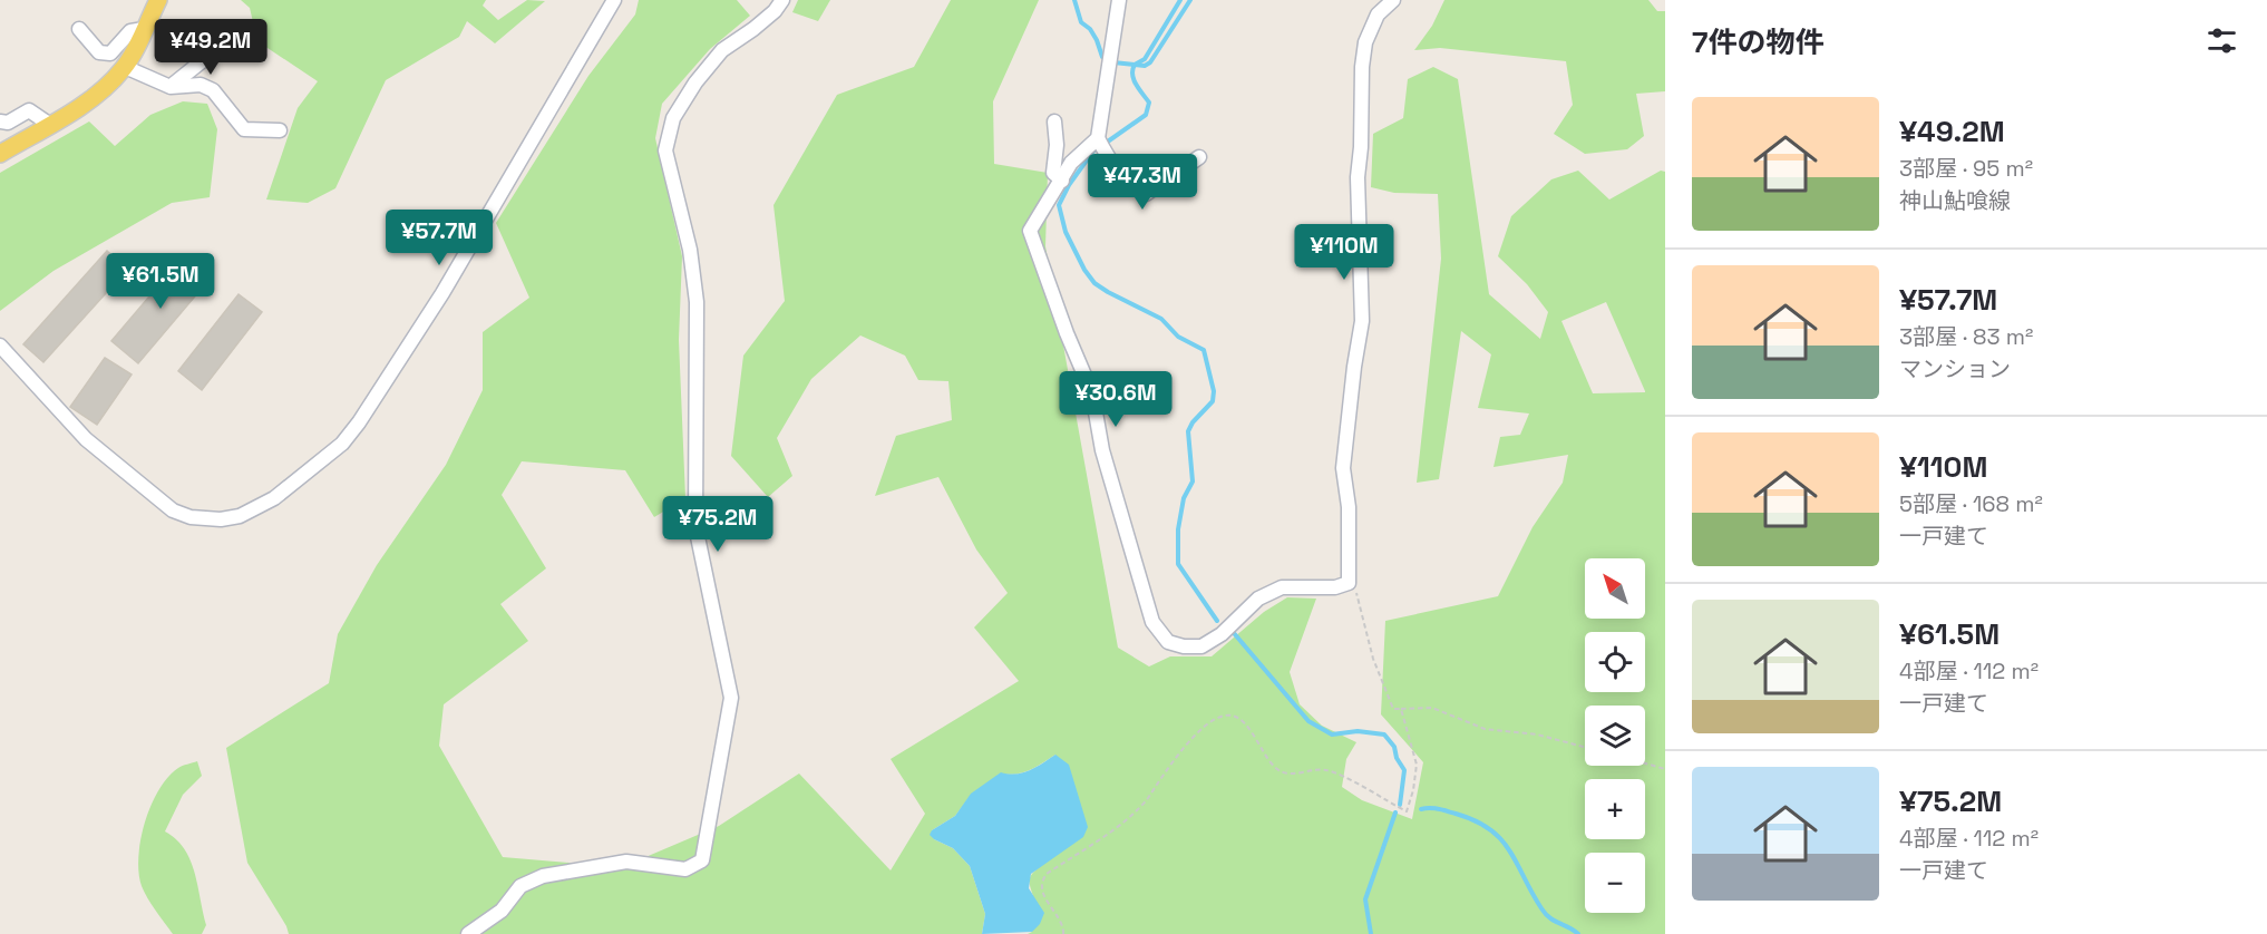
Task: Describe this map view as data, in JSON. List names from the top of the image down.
{
  "north": "top left",
  "page": {
    "heading": "7件の物件",
    "price": [
      "¥49.2M",
      "¥47.3M",
      "¥57.7M",
      "¥110M",
      "¥61.5M",
      "¥30.6M",
      "¥75.2M"
    ],
    "list": [
      {
        "name": "¥49.2M",
        "note": "3部屋 · 95 m² · 神山鮎喰線"
      },
      {
        "name": "¥57.7M",
        "note": "3部屋 · 83 m² · マンション"
      },
      {
        "name": "¥110M",
        "note": "5部屋 · 168 m² · 一戸建て"
      },
      {
        "name": "¥61.5M",
        "note": "4部屋 · 112 m² · 一戸建て"
      },
      {
        "name": "¥75.2M",
        "note": "4部屋 · 112 m² · 一戸建て"
      }
    ],
    "map_buttons": ["+", "−"]
  }
}
